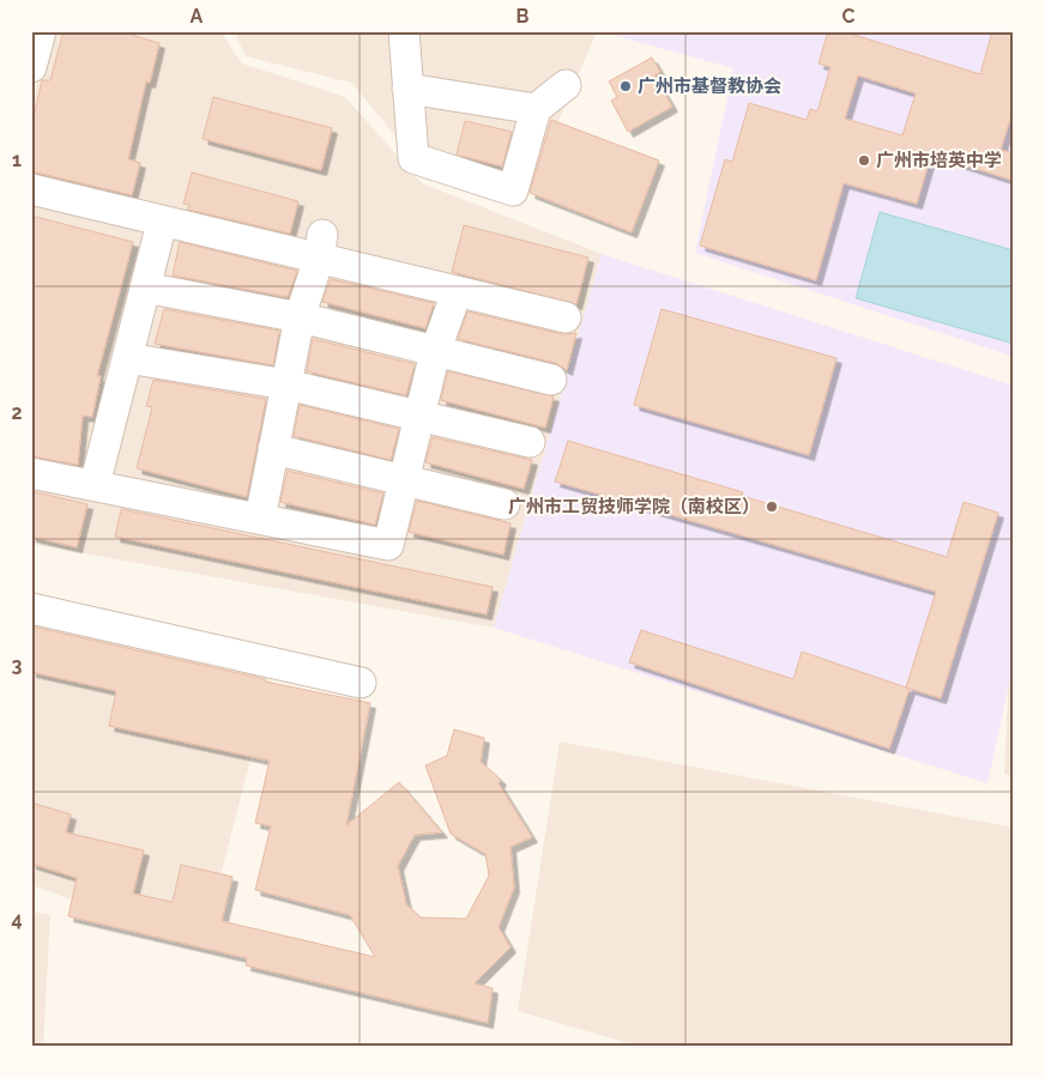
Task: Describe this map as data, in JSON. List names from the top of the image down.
{
  "places": ["广州市基督教协会", "广州市培英中学", "广州市工贸技师学院（南校区）"],
  "grid": {
    "columns": ["A", "B", "C"],
    "rows": [
      "1",
      "2",
      "3",
      "4"
    ]
  }
}
